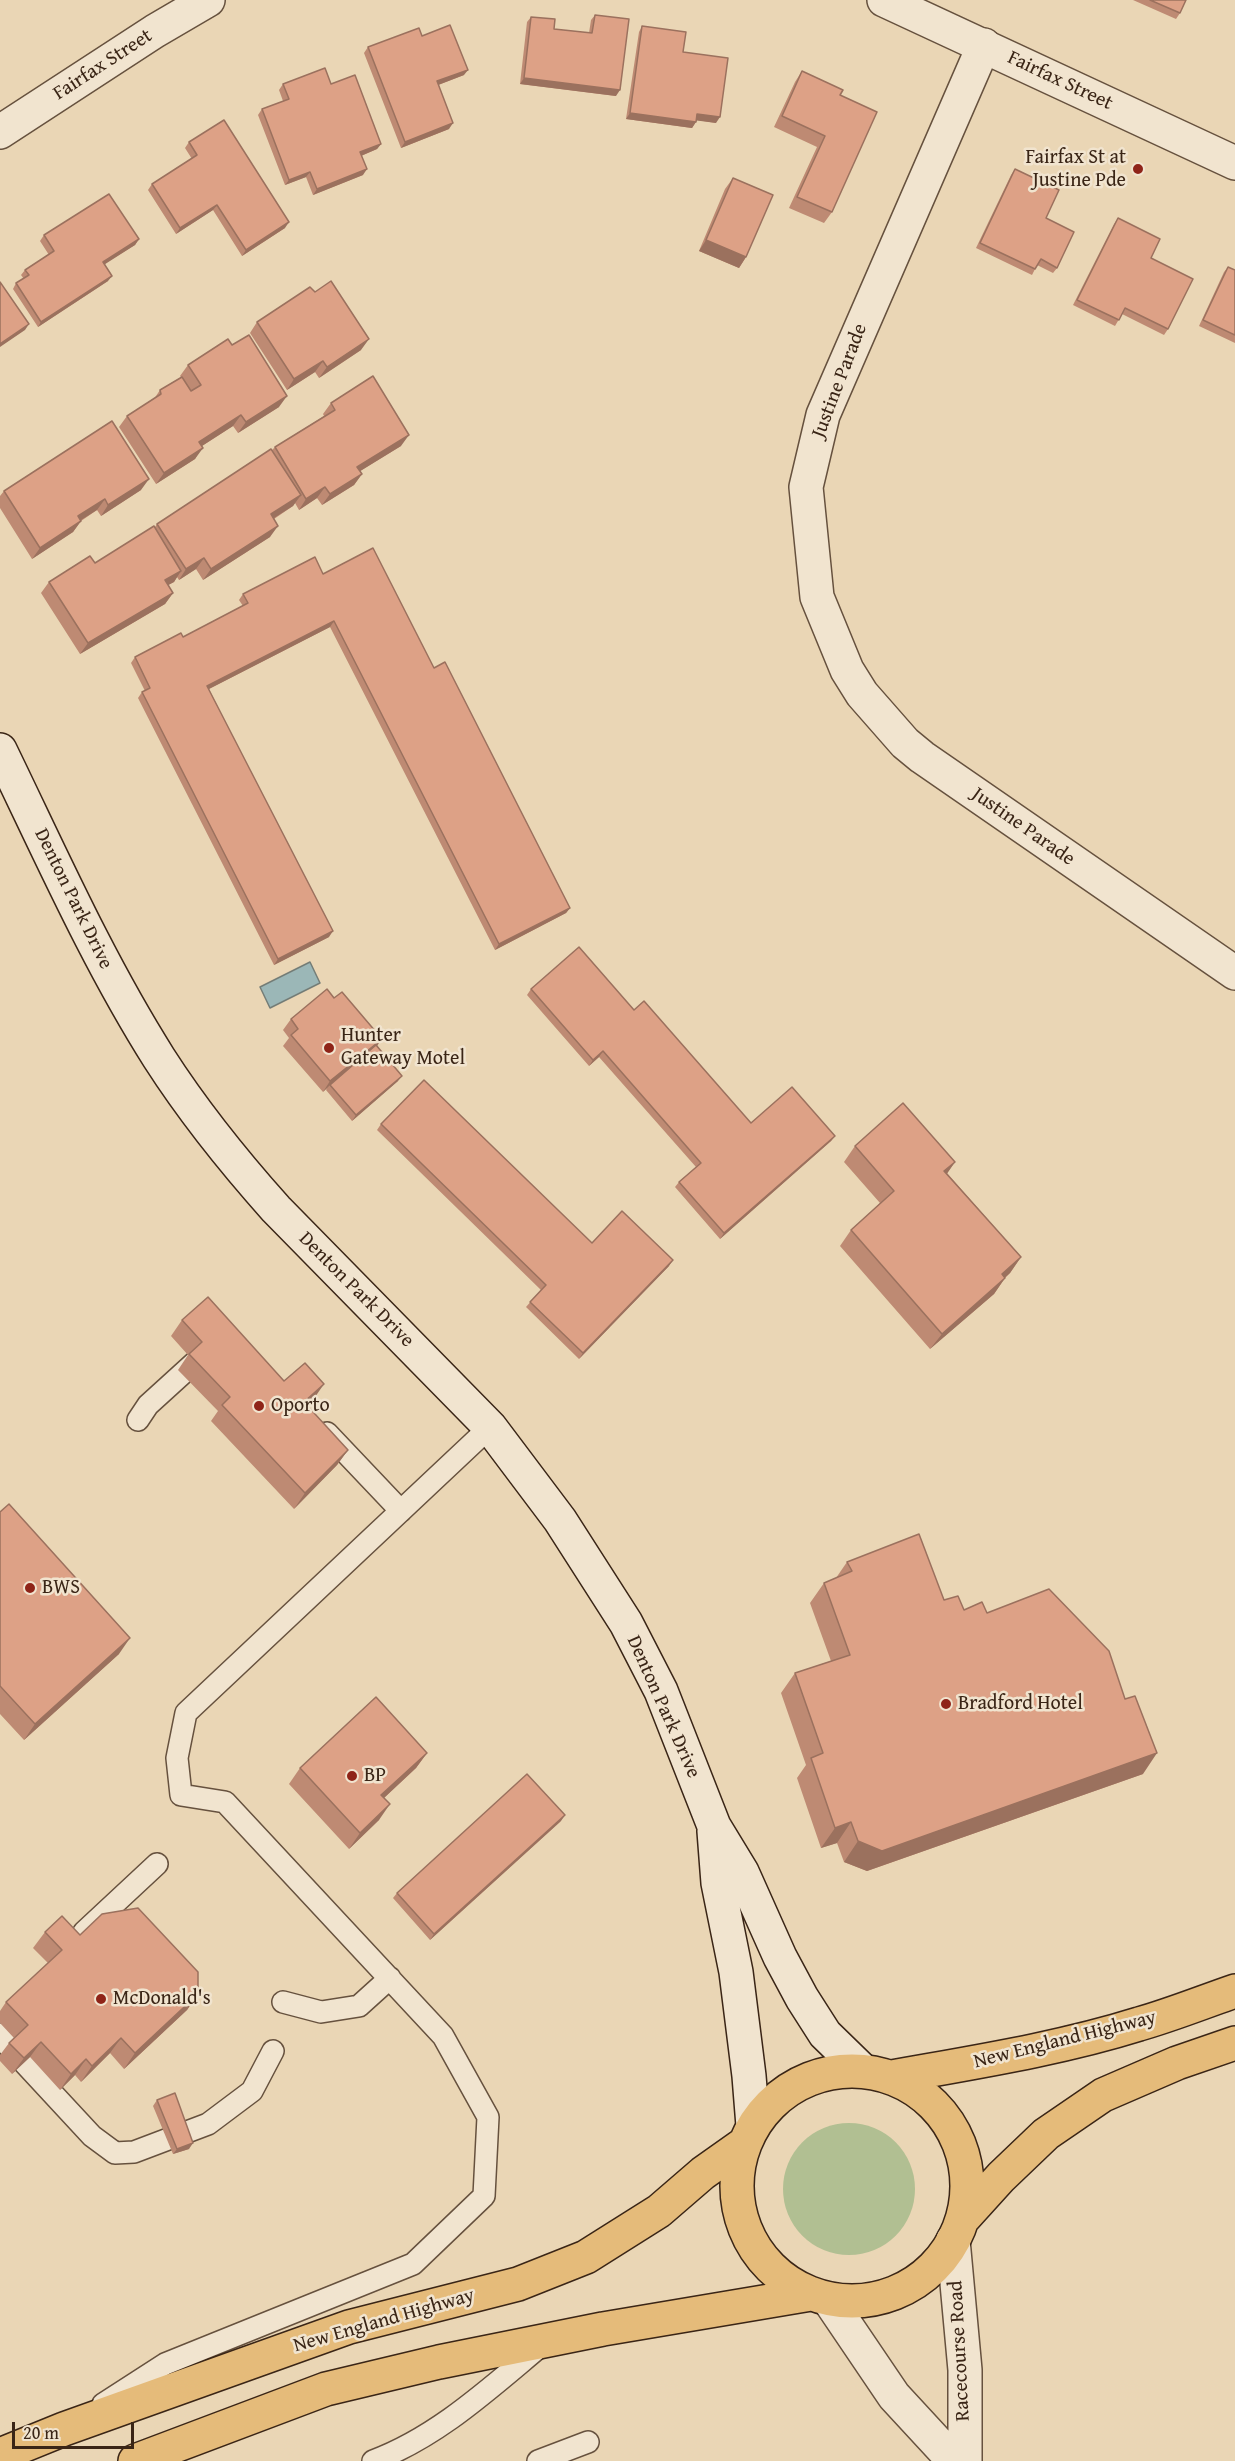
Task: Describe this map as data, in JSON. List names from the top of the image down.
{
  "streets": {
    "highway": ["New England Highway"],
    "street": [
      "Fairfax Street",
      "Justine Parade",
      "Denton Park Drive",
      "Racecourse Road"
    ]
  },
  "crossings": [
    ["Fairfax Street", "Justine Parade"],
    ["Denton Park Drive", "New England Highway"]
  ],
  "places": [
    "Fairfax St at Justine Pde",
    "Hunter Gateway Motel",
    "Oporto",
    "BWS",
    "Bradford Hotel",
    "BP",
    "McDonald's"
  ],
  "scale_bar": "20 m"
}
